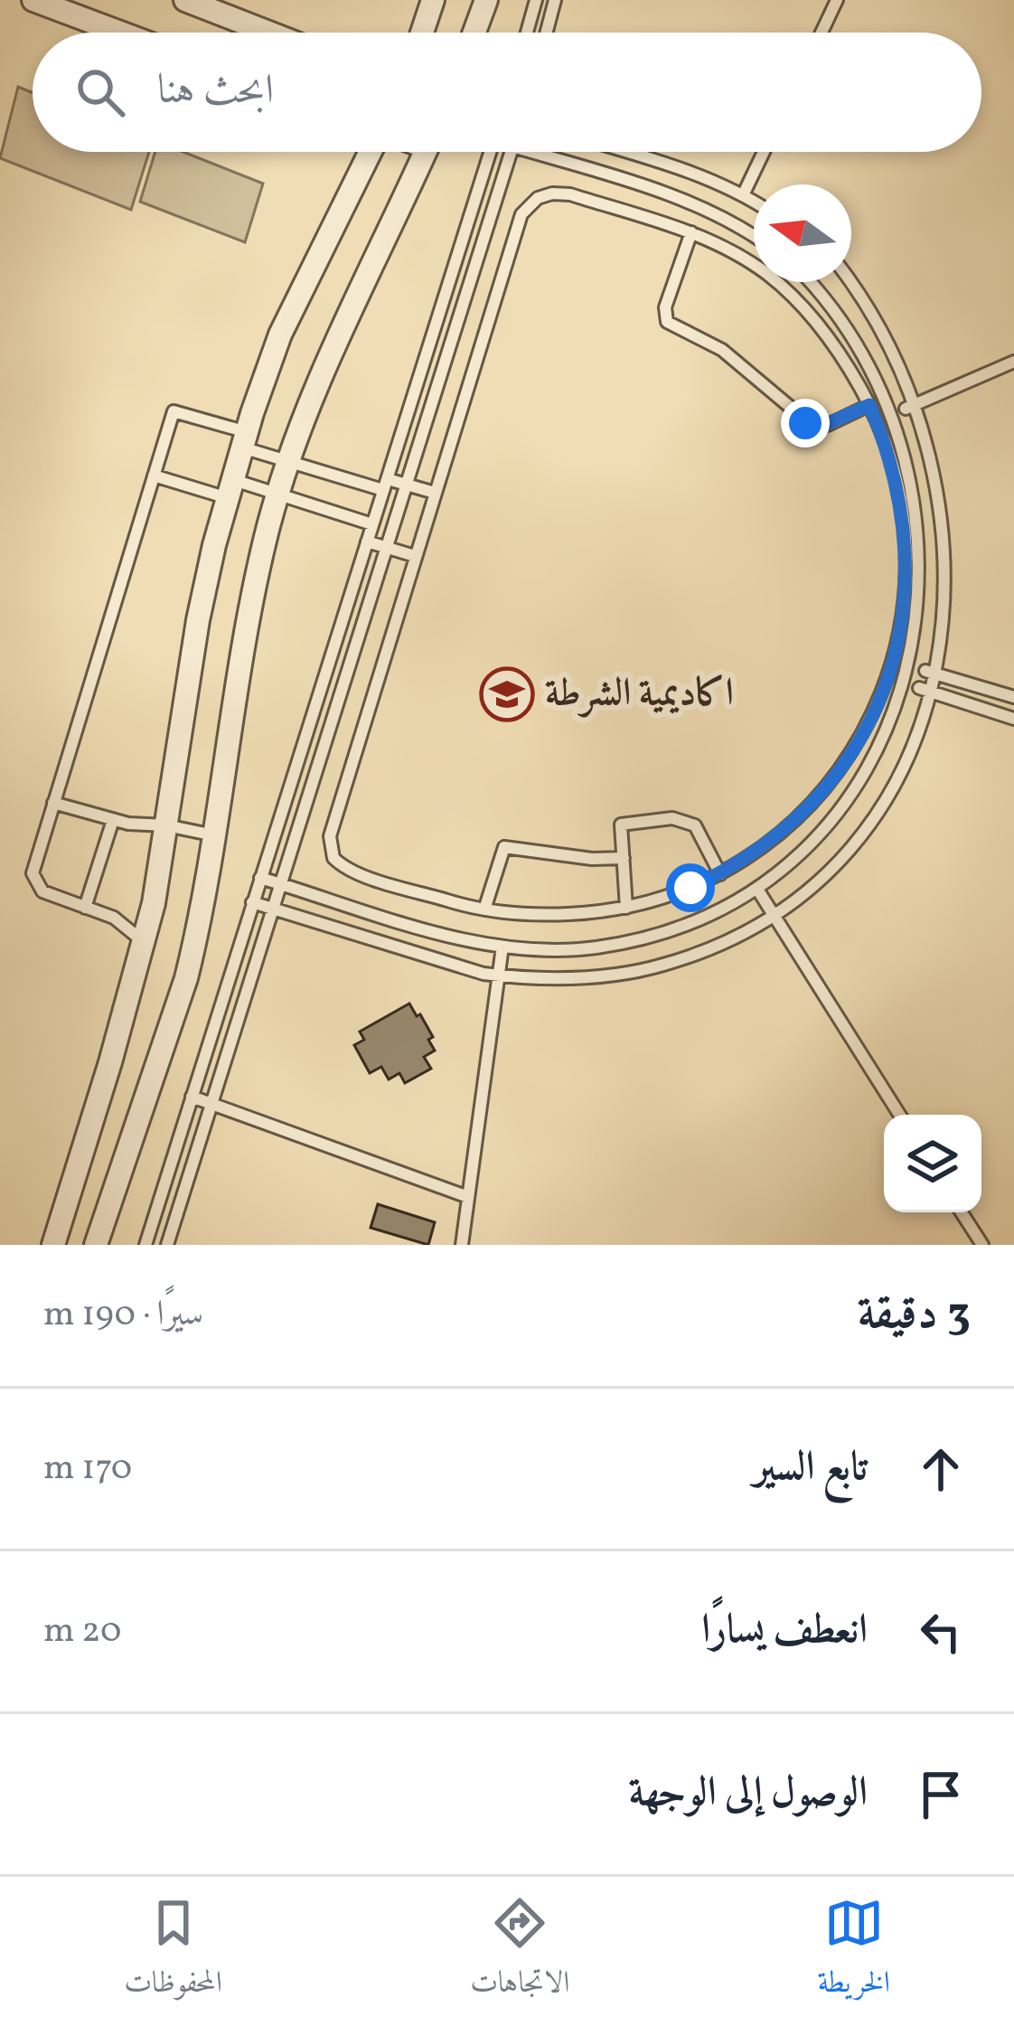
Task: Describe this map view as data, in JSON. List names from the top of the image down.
{
  "places": {
    "school or university": ["اكاديمية الشرطة"]
  },
  "north": "left",
  "page": {
    "search": "ابحث هنا",
    "heading": ["3 دقيقة", "سيرًا · 190 m"],
    "list": [
      ["تابع السير", "170 m"],
      ["انعطف يسارًا", "20 m"],
      "الوصول إلى الوجهة"
    ],
    "nav": ["الخريطة", "الاتجاهات", "المحفوظات"]
  }
}
